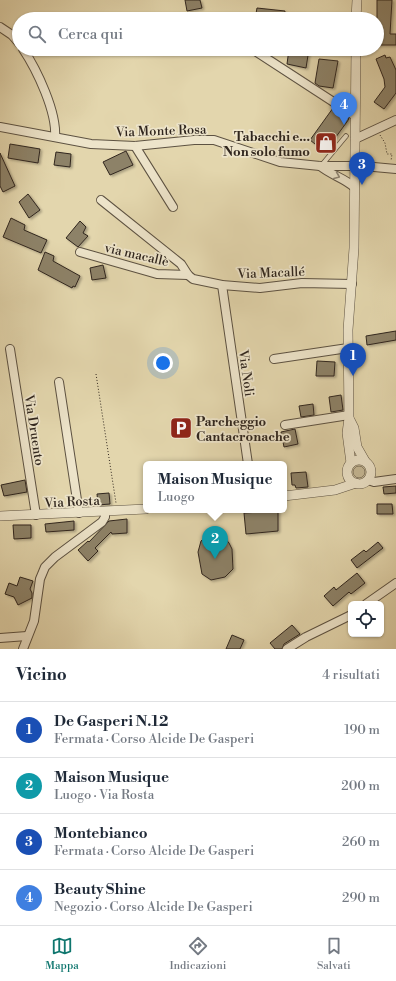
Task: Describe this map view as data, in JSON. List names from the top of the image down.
{
  "streets": {
    "street": [
      "Via Monte Rosa",
      "via macallè",
      "Via Macallé",
      "Via Noli",
      "Via Druento",
      "Via Rosta"
    ]
  },
  "crossings": [
    ["via macallè", "Via Macallé"],
    ["Via Macallé", "Via Noli"],
    ["Via Druento", "Via Rosta"]
  ],
  "places": {
    "shop": ["Tabacchi e... Non solo fumo"],
    "parking": ["Parcheggio Cantacronache"]
  },
  "page": {
    "search": "Cerca qui",
    "pins": [
      "4",
      "3",
      "1",
      "2"
    ],
    "popup": ["Maison Musique", "Luogo"],
    "heading": ["Vicino", "4 risultati"],
    "list": [
      {
        "mark": "1",
        "name": "De Gasperi N.12",
        "note": "Fermata · Corso Alcide De Gasperi",
        "value": "190 m"
      },
      {
        "mark": "2",
        "name": "Maison Musique",
        "note": "Luogo · Via Rosta",
        "value": "200 m"
      },
      {
        "mark": "3",
        "name": "Montebianco",
        "note": "Fermata · Corso Alcide De Gasperi",
        "value": "260 m"
      },
      {
        "mark": "4",
        "name": "Beauty Shine",
        "note": "Negozio · Corso Alcide De Gasperi",
        "value": "290 m"
      }
    ],
    "nav": ["Mappa", "Indicazioni", "Salvati"]
  }
}
